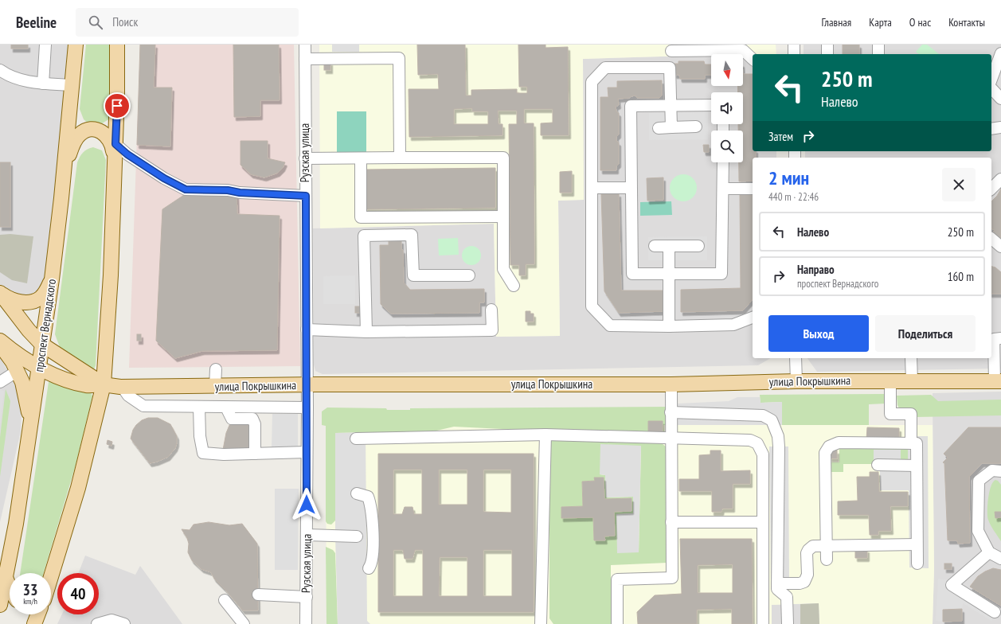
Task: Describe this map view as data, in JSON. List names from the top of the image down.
{
  "streets": {
    "main road": ["проспект Вернадского", "улица Покрышкина"],
    "street": ["Рузская улица"]
  },
  "crossings": [
    ["Рузская улица", "улица Покрышкина"]
  ],
  "north": "bottom",
  "page": {
    "header": "Beeline",
    "search": "Поиск",
    "nav": [
      "Главная",
      "Карта",
      "О нас",
      "Контакты"
    ],
    "turn": ["250 m", "Налево"],
    "then": "Затем",
    "heading": ["2 мин", "440 m · 22:46"],
    "list": [
      {
        "name": "Налево",
        "value": "250 m"
      },
      {
        "name": "Направо",
        "note": "проспект Вернадского",
        "value": "160 m"
      }
    ],
    "buttons": ["Выход", "Поделиться"],
    "speed": "33 km/h",
    "limit": "40"
  }
}
